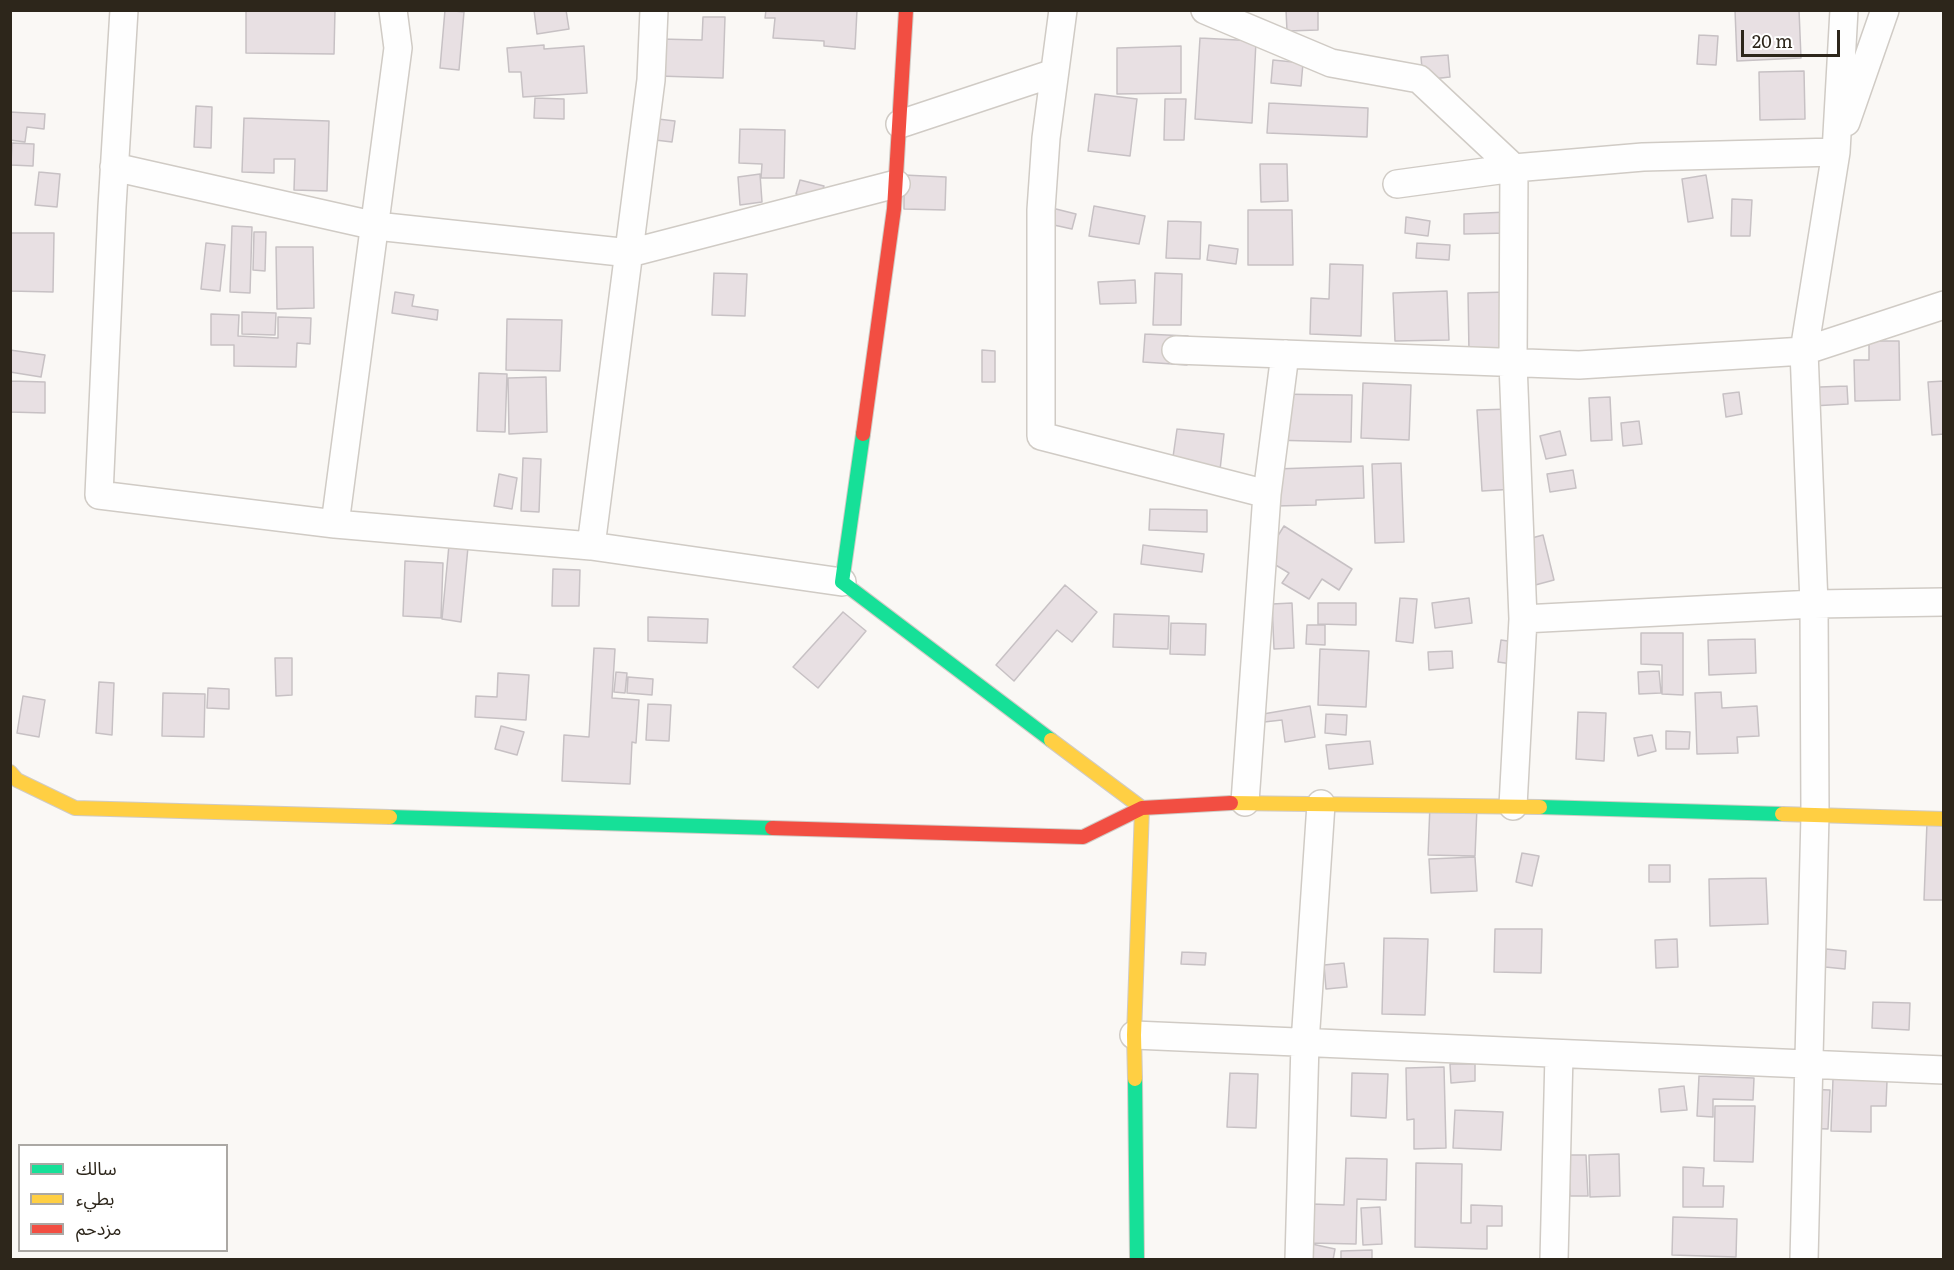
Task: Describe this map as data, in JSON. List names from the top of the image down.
{
  "legend": ["سالك", "بطيء", "مزدحم"],
  "scale_bar": "20 m"
}
